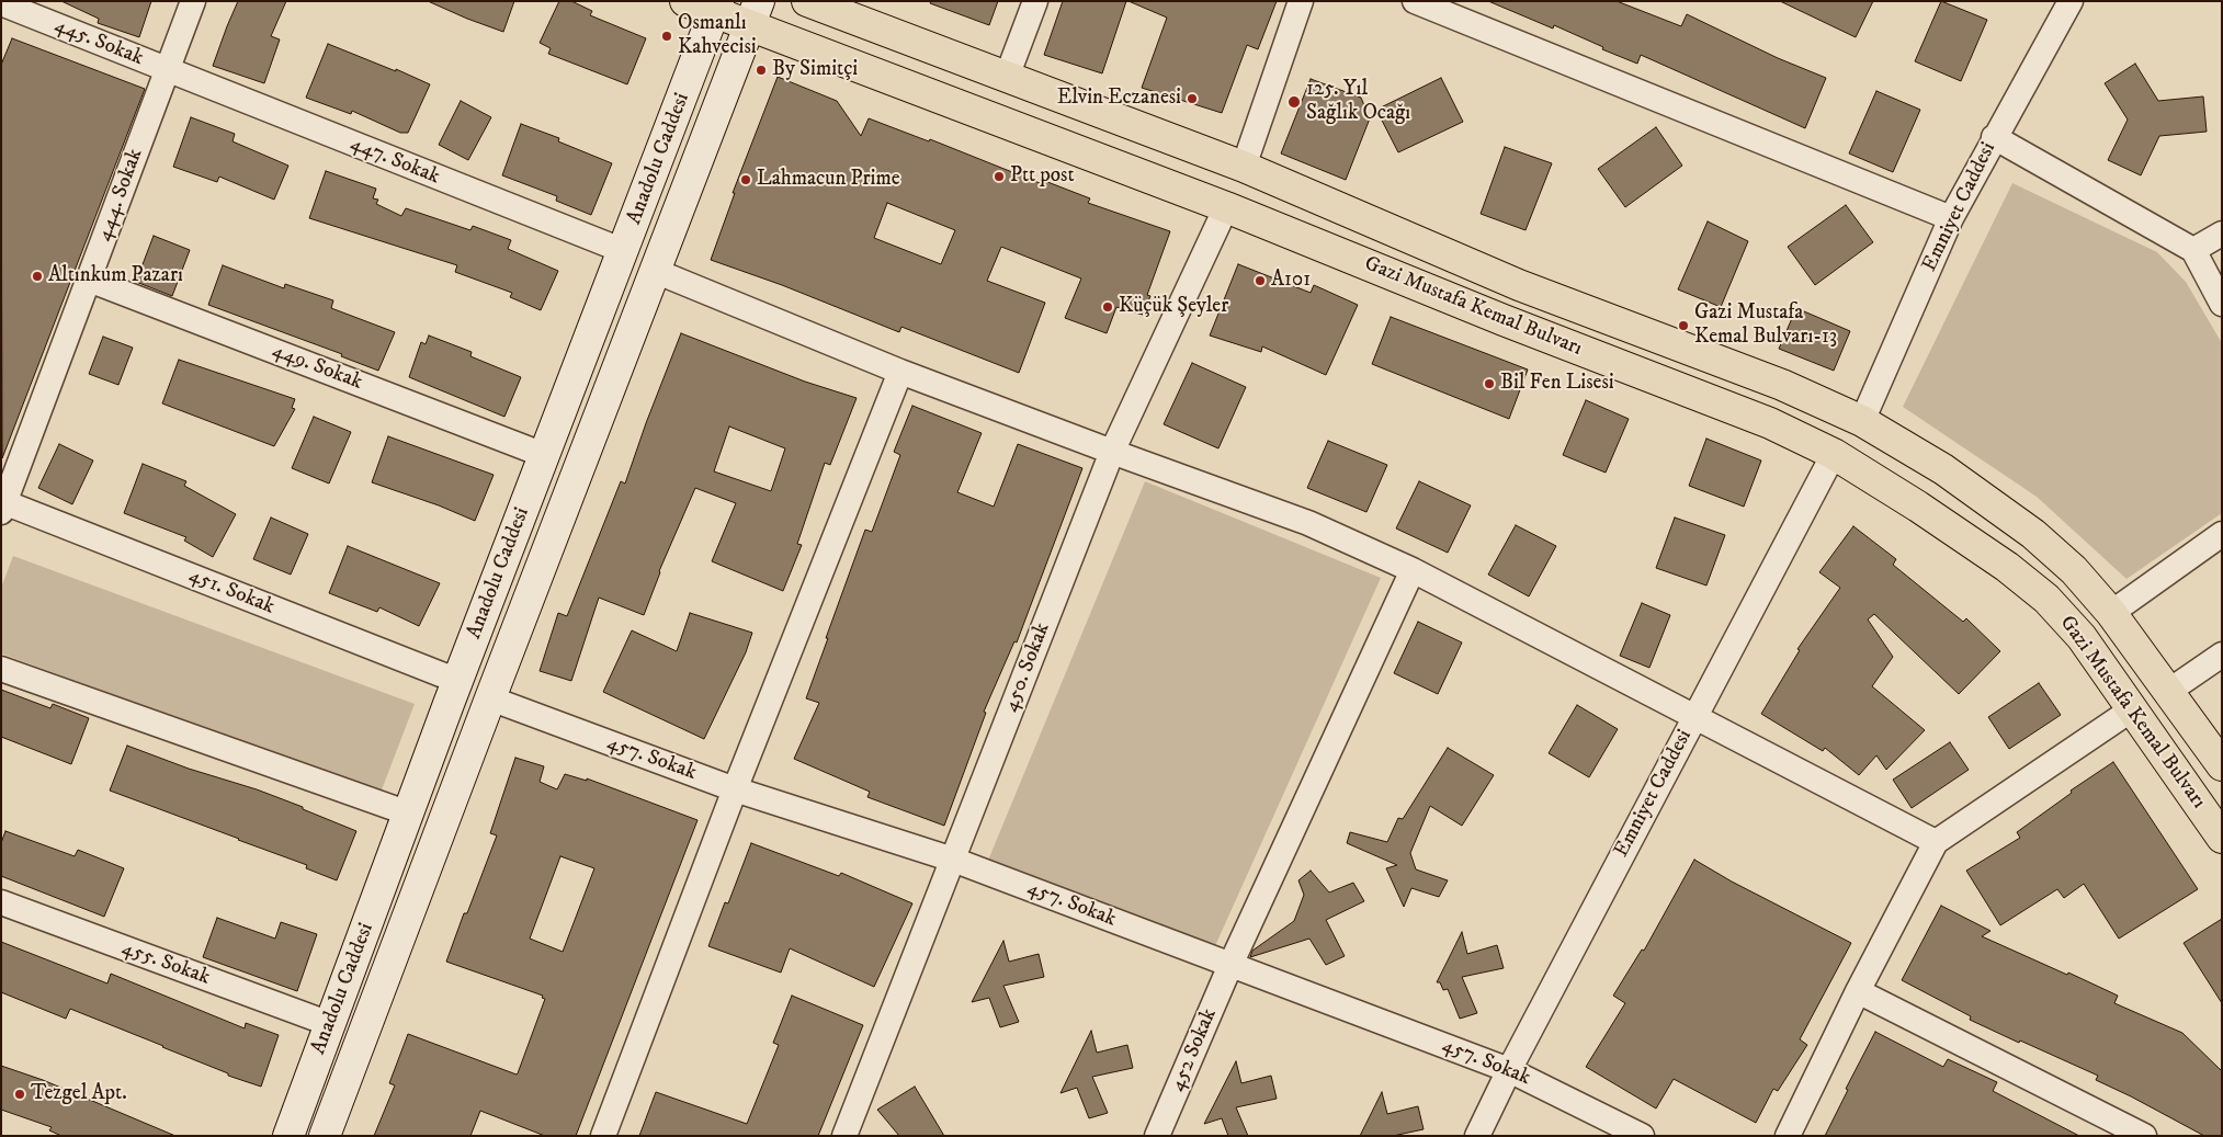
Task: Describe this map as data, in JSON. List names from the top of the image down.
{
  "streets": {
    "main road": ["Anadolu Caddesi", "Gazi Mustafa Kemal Bulvarı"],
    "street": [
      "445. Sokak",
      "447. Sokak",
      "444. Sokak",
      "Emniyet Caddesi",
      "449. Sokak",
      "451. Sokak",
      "450. Sokak",
      "457. Sokak",
      "455. Sokak",
      "452 Sokak"
    ]
  },
  "crossings": [
    ["445. Sokak", "447. Sokak"],
    ["445. Sokak", "444. Sokak"],
    ["Anadolu Caddesi", "447. Sokak"],
    ["Anadolu Caddesi", "Gazi Mustafa Kemal Bulvarı"],
    ["Anadolu Caddesi", "449. Sokak"],
    ["Anadolu Caddesi", "451. Sokak"],
    ["Anadolu Caddesi", "457. Sokak"],
    ["Anadolu Caddesi", "455. Sokak"],
    ["447. Sokak", "444. Sokak"],
    ["444. Sokak", "449. Sokak"],
    ["444. Sokak", "451. Sokak"],
    ["Emniyet Caddesi", "Gazi Mustafa Kemal Bulvarı"],
    ["Emniyet Caddesi", "457. Sokak"],
    ["Gazi Mustafa Kemal Bulvarı", "450. Sokak"],
    ["450. Sokak", "457. Sokak"],
    ["457. Sokak", "452 Sokak"]
  ],
  "places": [
    "Osmanlı Kahvecisi",
    "By Simitçi",
    "Elvin Eczanesi",
    "125. Yıl Sağlık Ocağı",
    "Ptt post",
    "Lahmacun Prime",
    "Altınkum Pazarı",
    "A101",
    "Küçük Şeyler",
    "Gazi Mustafa Kemal Bulvarı-13",
    "Bil Fen Lisesi",
    "Tezgel Apt."
  ]
}
